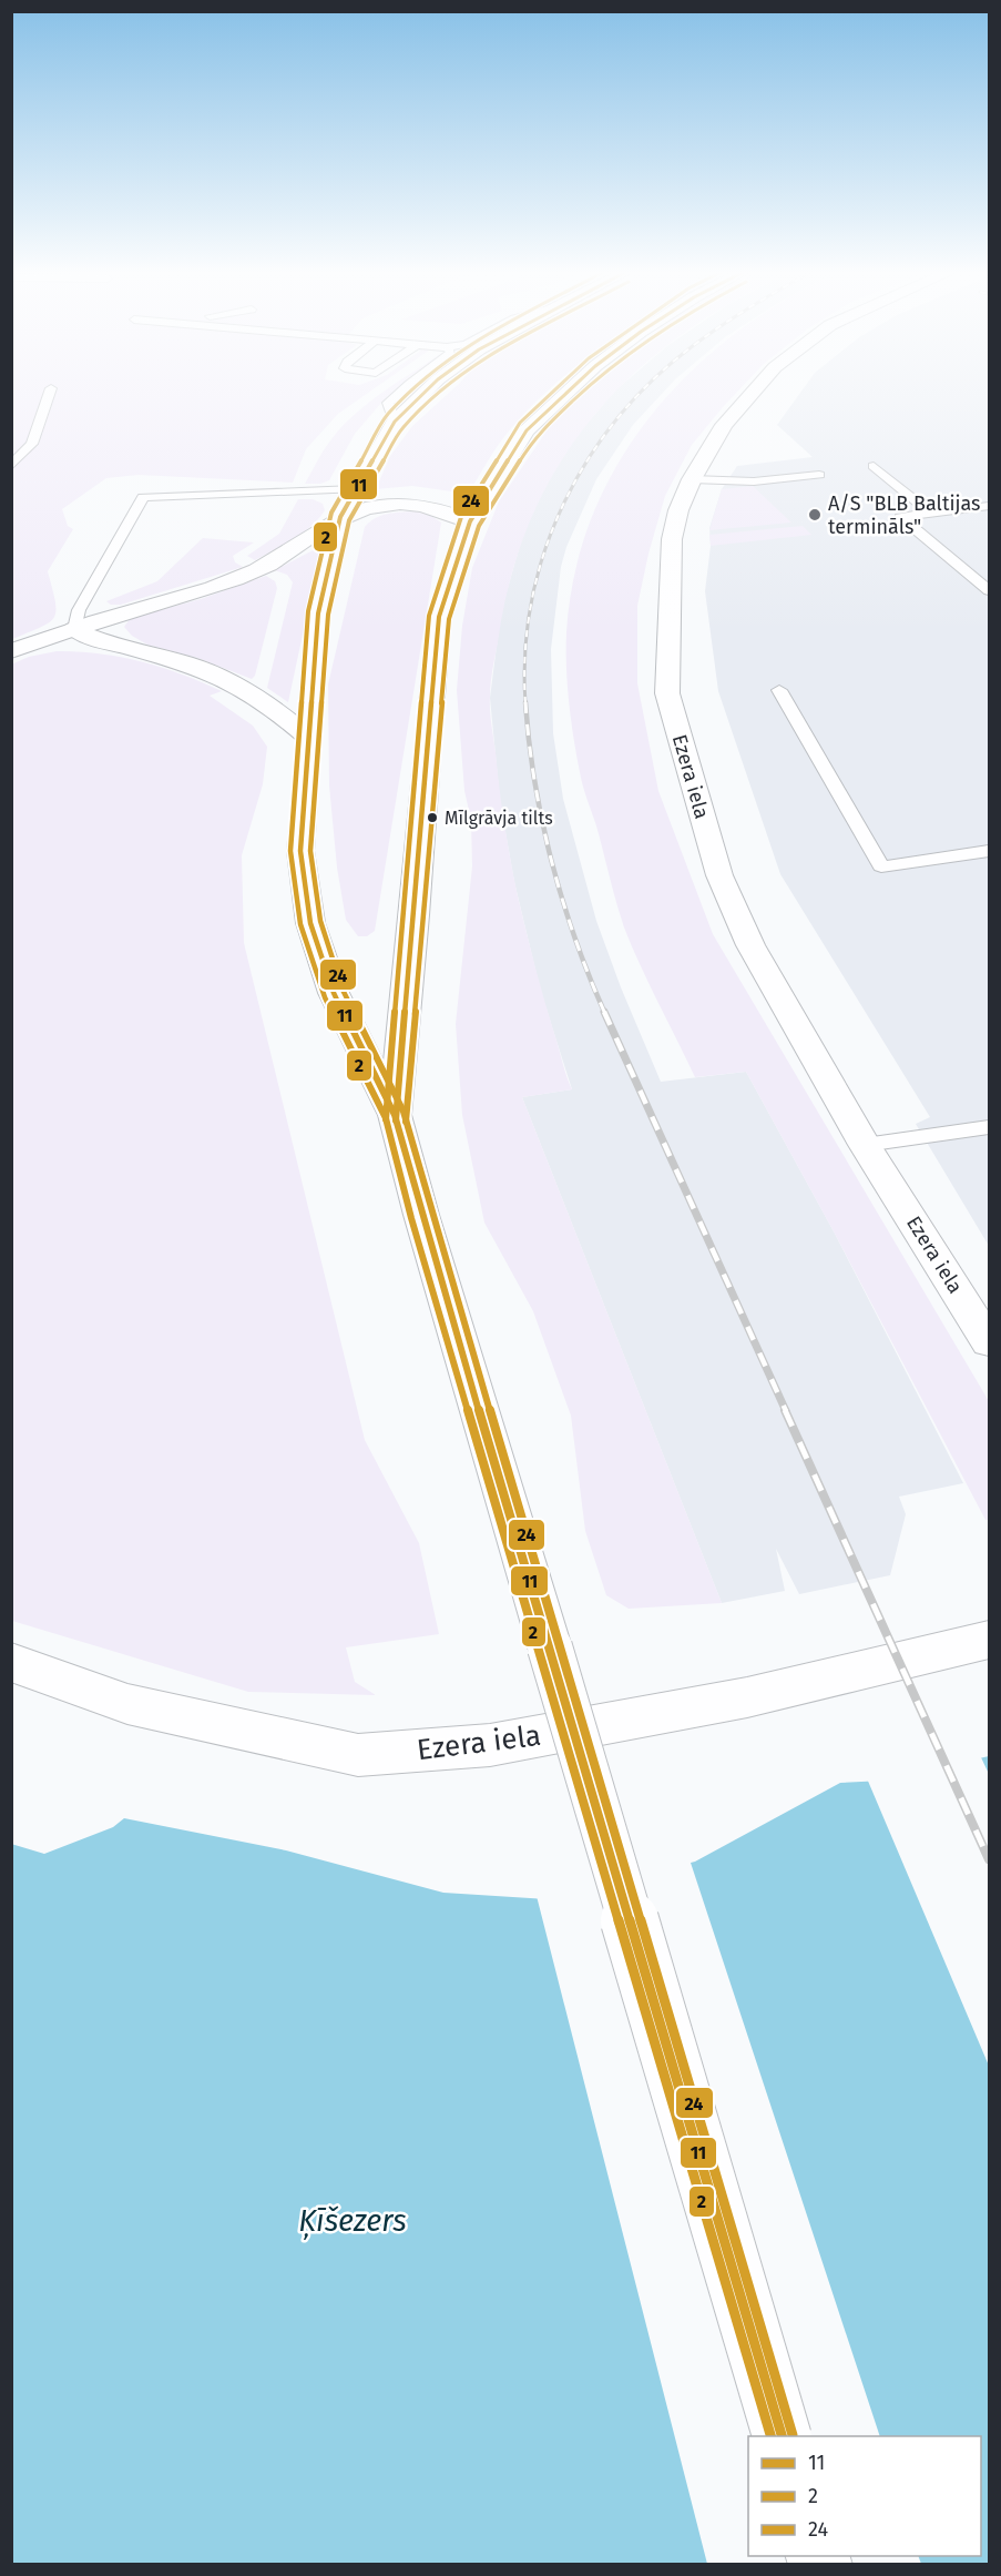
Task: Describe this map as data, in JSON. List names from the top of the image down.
{
  "streets": {
    "main road": ["Ezera iela"]
  },
  "water": ["Ķīšezers"],
  "places": ["A/S \"BLB Baltijas termināls\"", "Mīlgrāvja tilts"],
  "lines": ["transit line 11", "transit line 2", "transit line 24"],
  "legend": ["11", "2", "24"]
}
